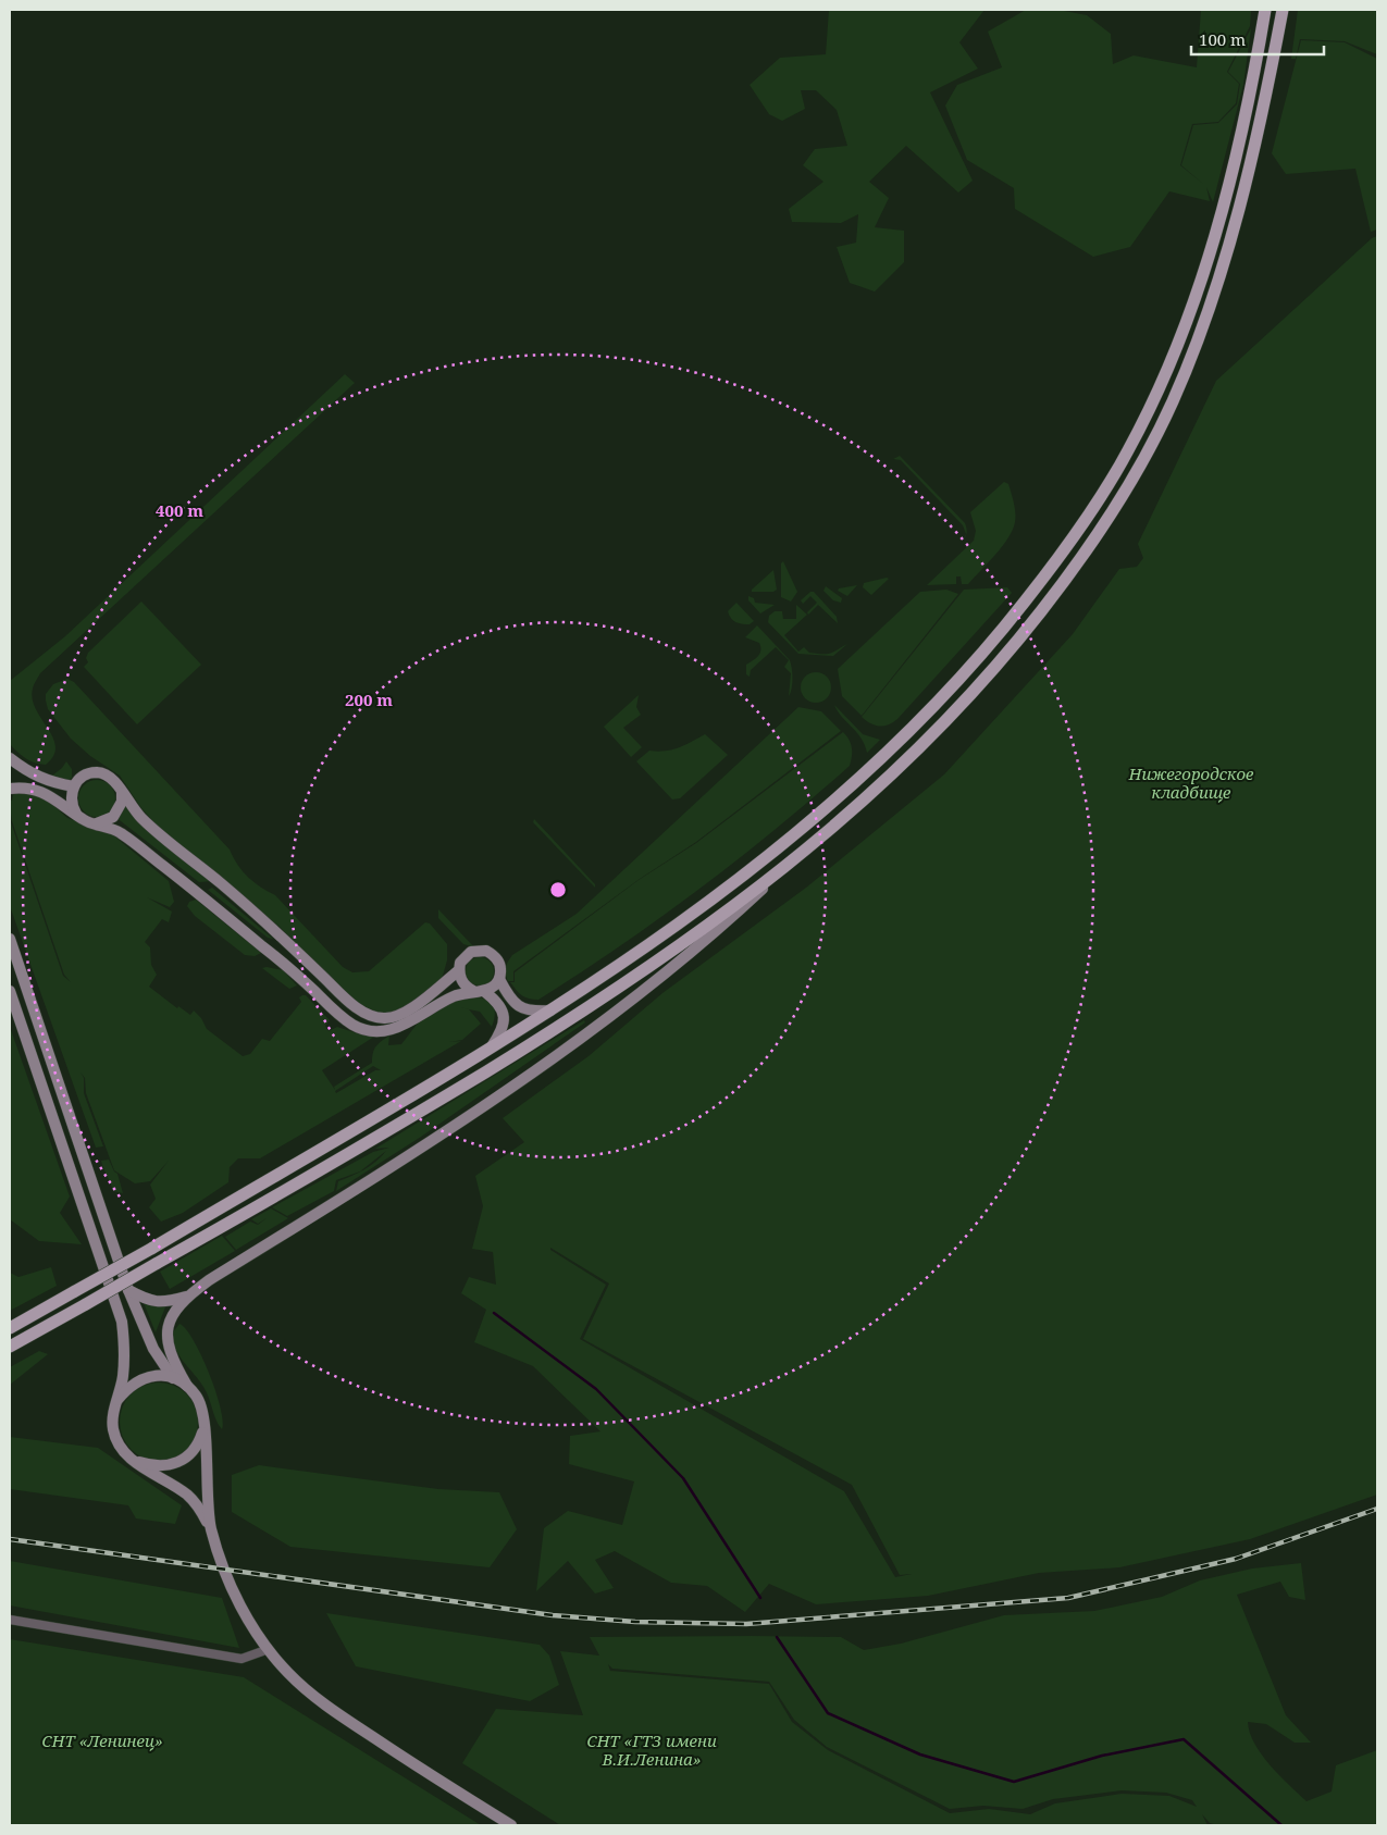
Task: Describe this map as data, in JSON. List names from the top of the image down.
{
  "parks": ["Нижегородское кладбище", "СНТ «Ленинец»", "СНТ «ГТЗ имени В.И.Ленина»"],
  "scale_bar": "100 m",
  "rings": ["400 m", "200 m"]
}
